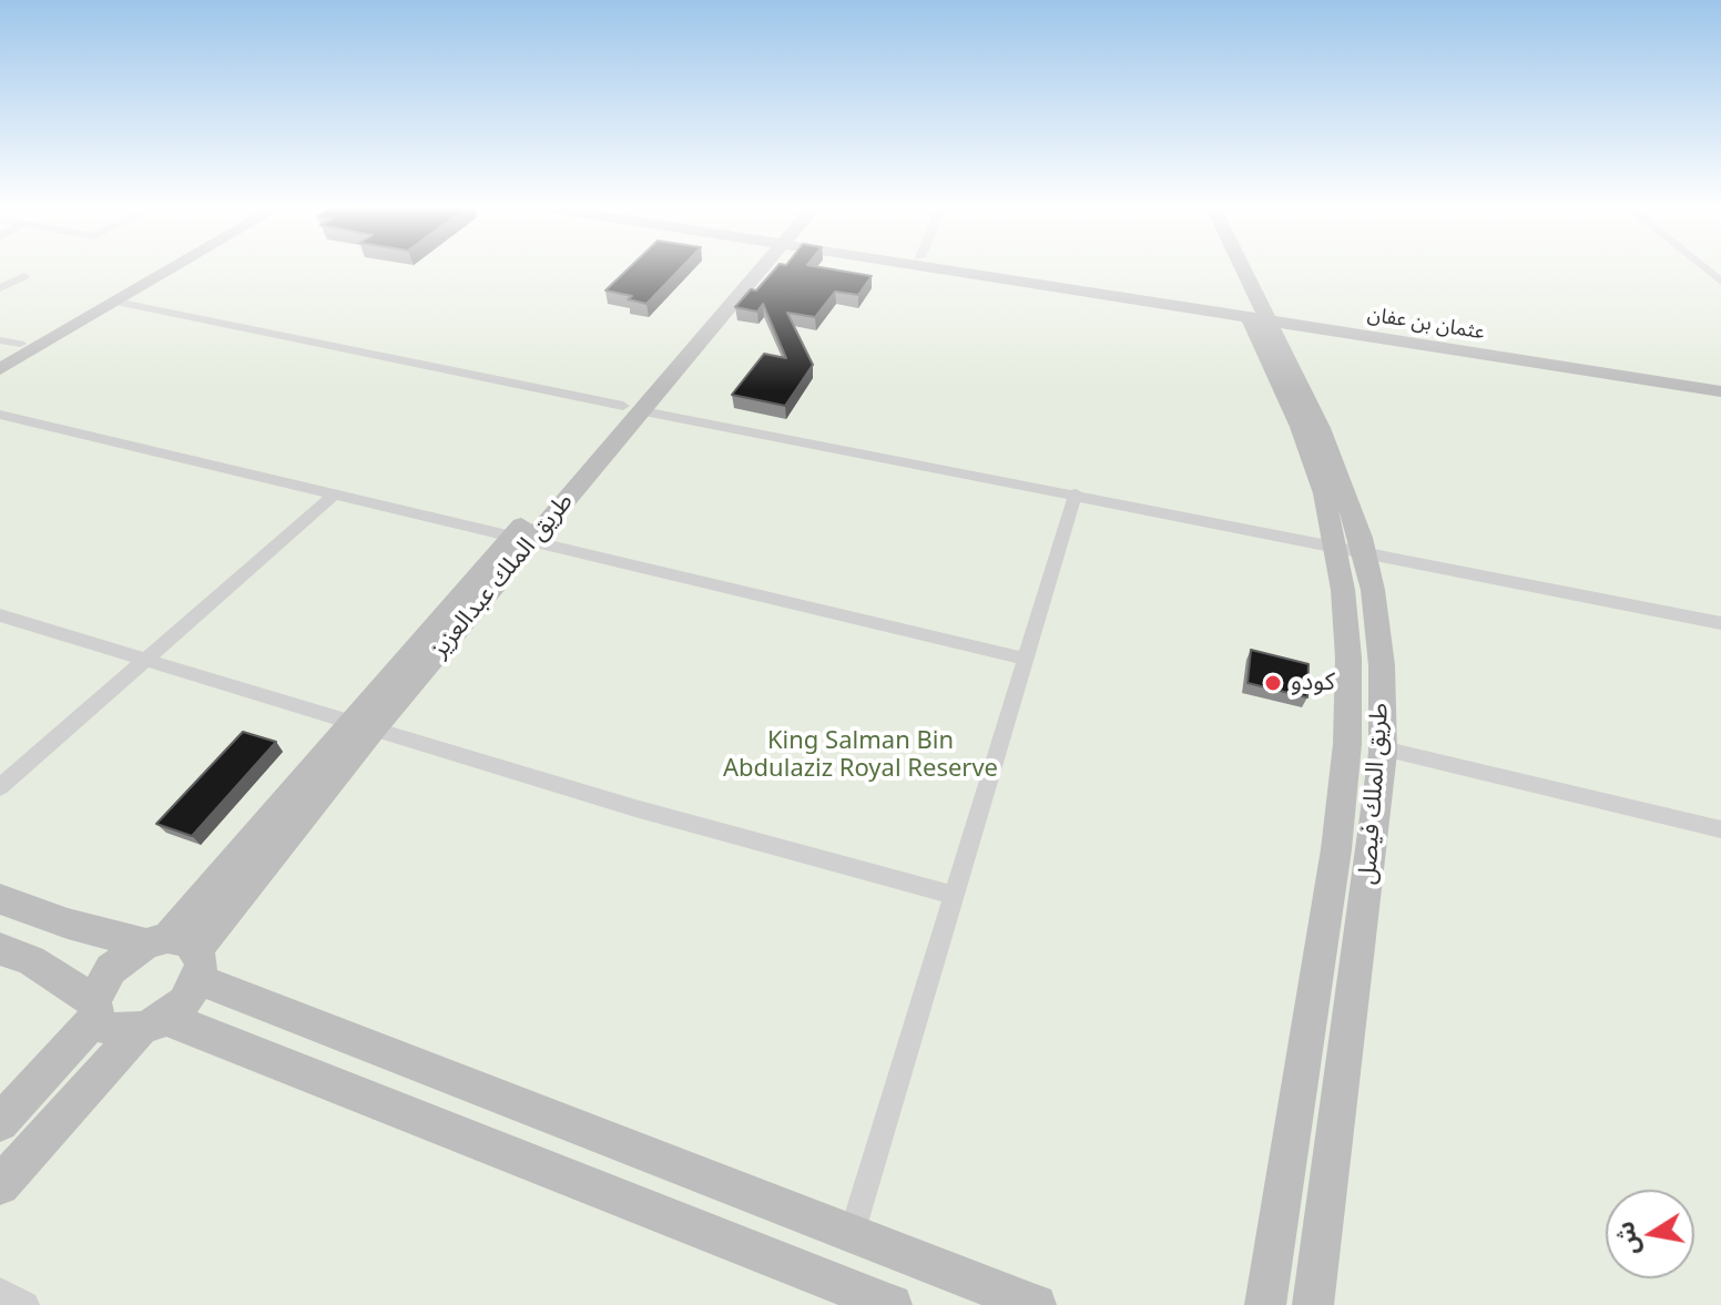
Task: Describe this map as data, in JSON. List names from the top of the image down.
{
  "streets": {
    "street": ["عثمان بن عفان", "طريق الملك عبدالعزيز", "طريق الملك فيصل"]
  },
  "crossings": [
    ["عثمان بن عفان", "طريق الملك فيصل"]
  ],
  "parks": ["King Salman Bin Abdulaziz Royal Reserve"],
  "places": ["كودو"],
  "north": "left"
}
